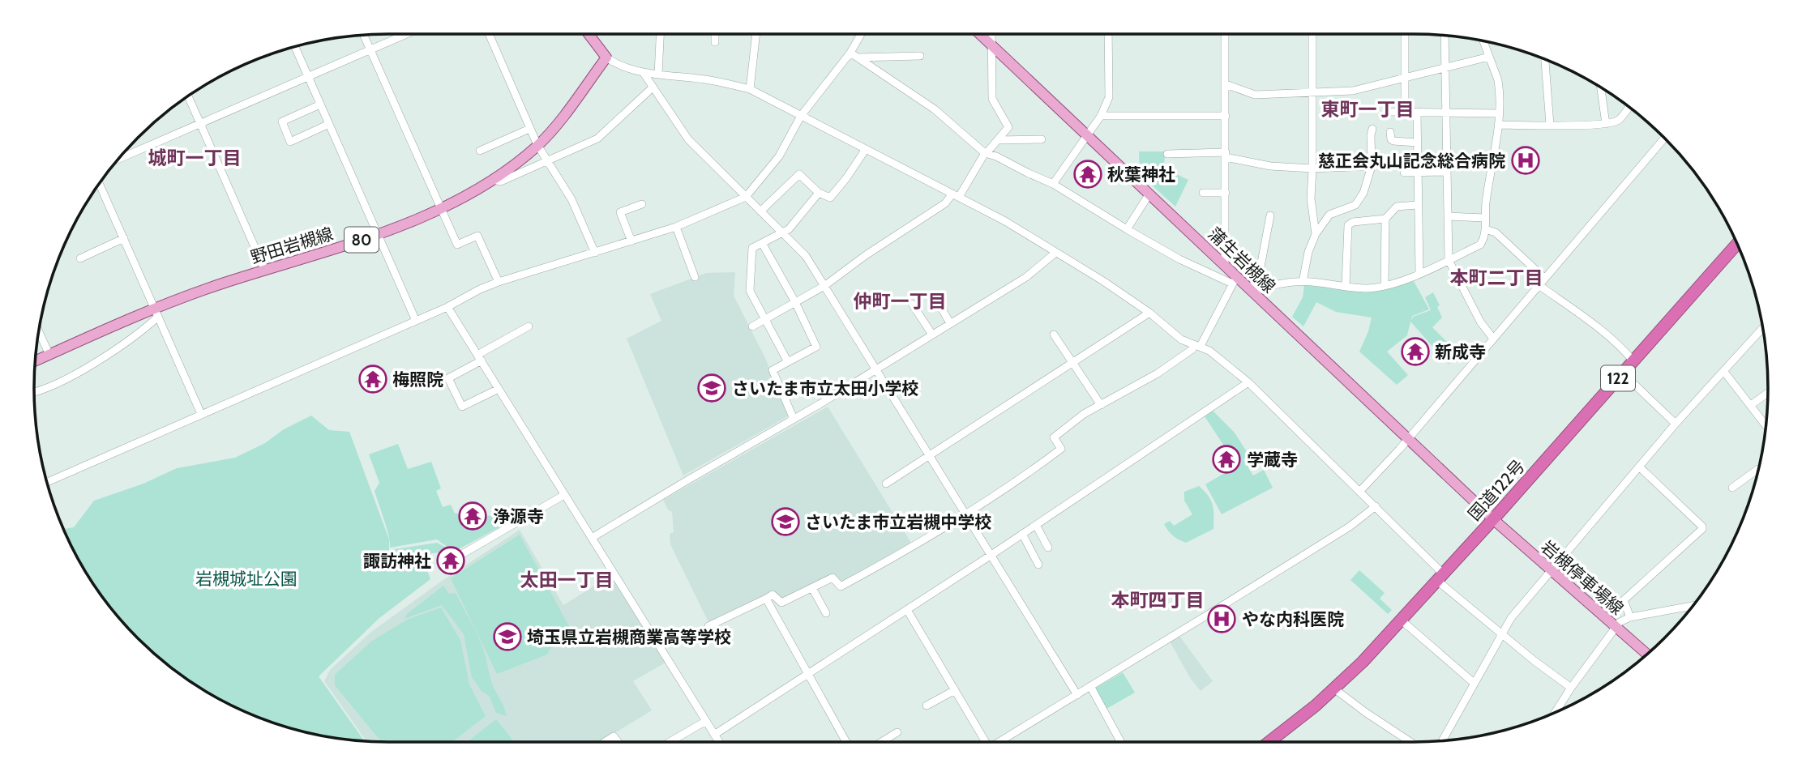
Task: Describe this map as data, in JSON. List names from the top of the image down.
{
  "streets": {
    "highway": ["122", "国道122号"],
    "main road": [
      "80",
      "野田岩槻線",
      "蒲生岩槻線",
      "岩槻停車場線"
    ]
  },
  "crossings": [
    ["蒲生岩槻線", "国道122号"],
    ["蒲生岩槻線", "岩槻停車場線"],
    ["国道122号", "岩槻停車場線"]
  ],
  "districts": [
    "東町一丁目",
    "城町一丁目",
    "本町二丁目",
    "仲町一丁目",
    "太田一丁目",
    "本町四丁目"
  ],
  "parks": ["岩槻城址公園"],
  "places": {
    "hospital": ["慈正会丸山記念総合病院", "やな内科医院"],
    "temple": [
      "秋葉神社",
      "新成寺",
      "梅照院",
      "学蔵寺",
      "浄源寺",
      "諏訪神社"
    ],
    "school or university": ["さいたま市立太田小学校", "さいたま市立岩槻中学校", "埼玉県立岩槻商業高等学校"]
  }
}
